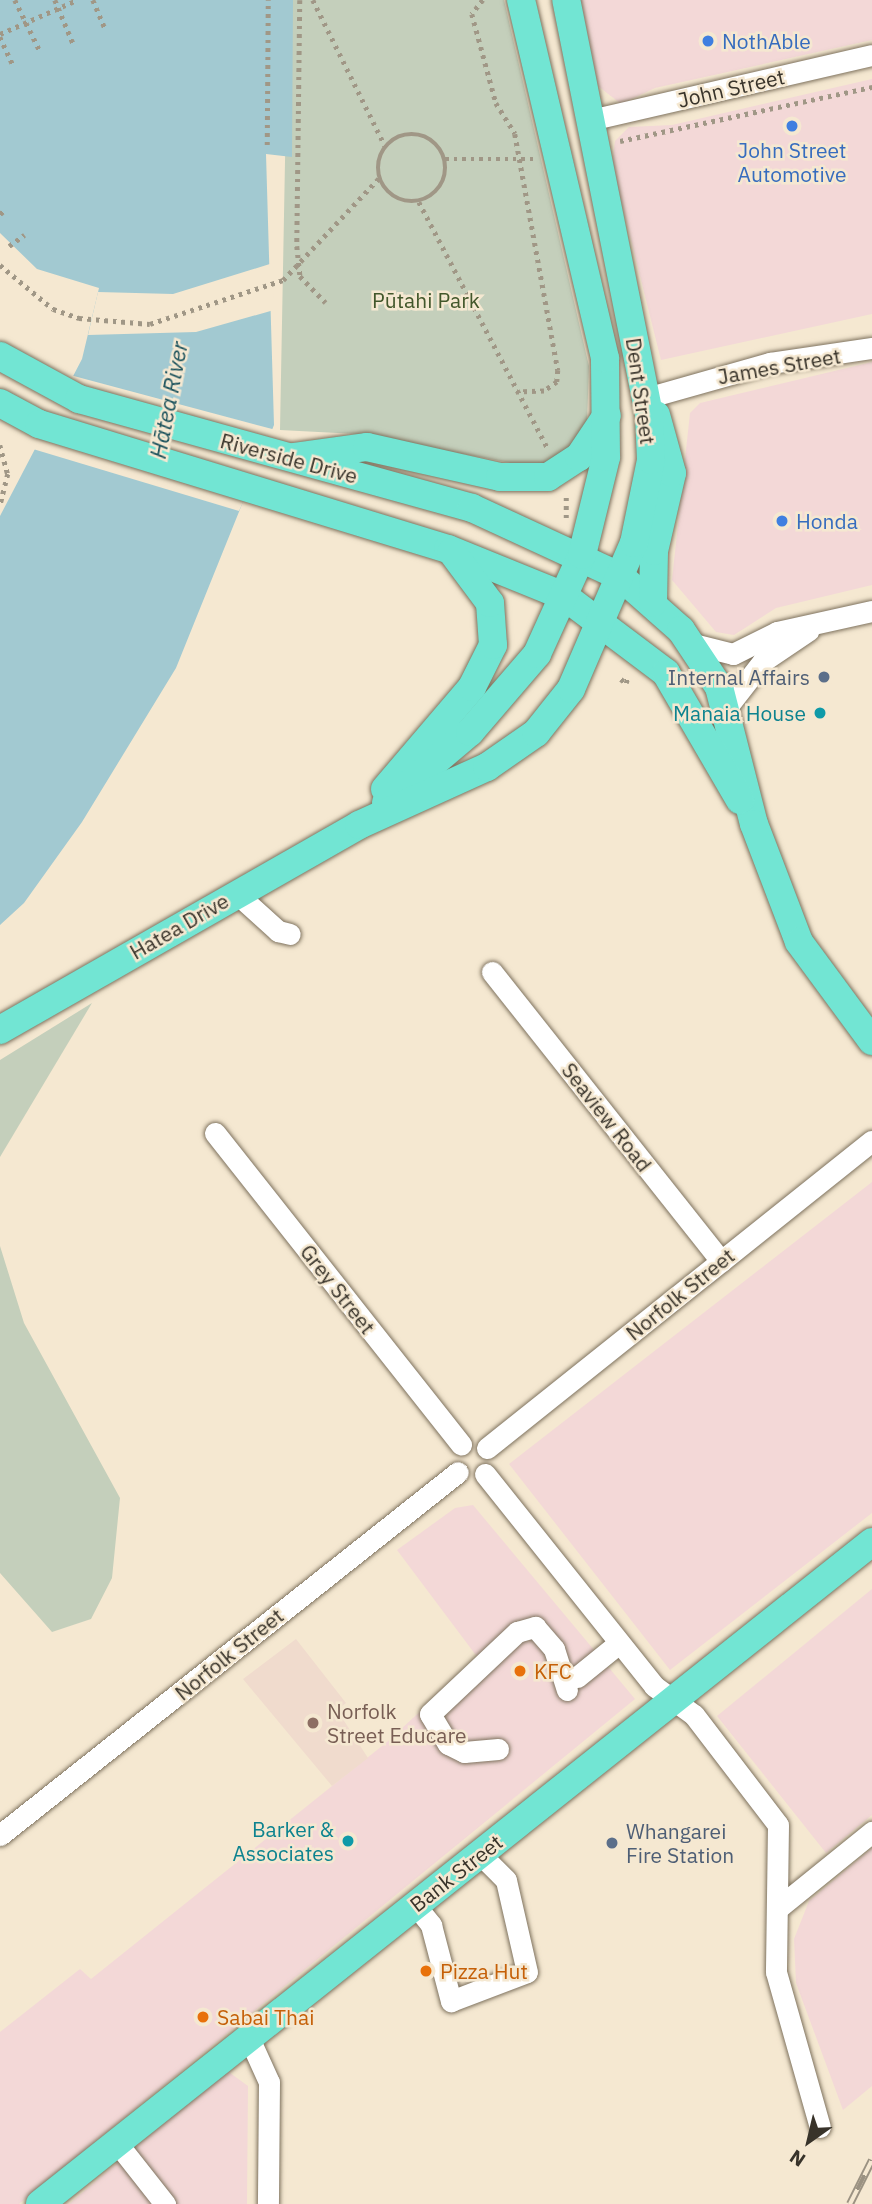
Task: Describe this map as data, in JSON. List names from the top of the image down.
{
  "streets": {
    "main road": [
      "Dent Street",
      "Riverside Drive",
      "Hatea Drive",
      "Bank Street"
    ],
    "street": [
      "John Street",
      "James Street",
      "Seaview Road",
      "Grey Street",
      "Norfolk Street"
    ]
  },
  "crossings": [
    ["John Street", "Dent Street"],
    ["James Street", "Dent Street"],
    ["Dent Street", "Riverside Drive"],
    ["Dent Street", "Hatea Drive"],
    ["Riverside Drive", "Hatea Drive"],
    ["Seaview Road", "Norfolk Street"],
    ["Grey Street", "Norfolk Street"]
  ],
  "water": ["Hātea River"],
  "parks": ["Pūtahi Park"],
  "places": [
    "NothAble",
    "John Street Automotive",
    "Honda",
    "Internal Affairs",
    "Manaia House",
    "KFC",
    "Norfolk Street Educare",
    "Barker & Associates",
    "Whangarei Fire Station",
    "Pizza Hut",
    "Sabai Thai"
  ],
  "north": "bottom left"
}
